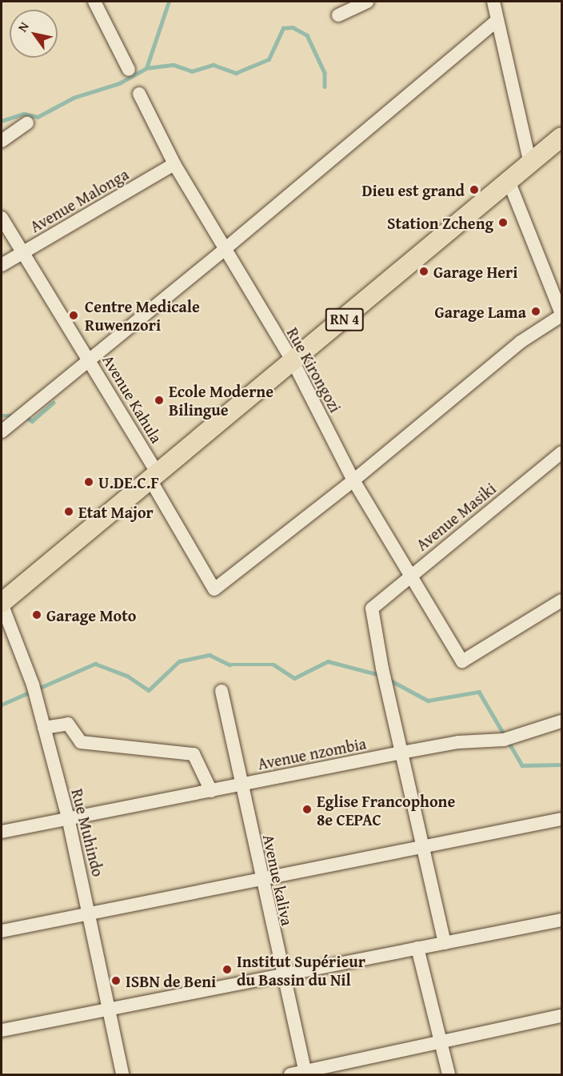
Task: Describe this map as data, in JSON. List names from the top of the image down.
{
  "streets": {
    "highway": ["RN 4"],
    "street": [
      "Avenue Malonga",
      "Rue Kirongozi",
      "Avenue Kahula",
      "Avenue Masiki",
      "Avenue nzombia",
      "Rue Muhindo",
      "Avenue kaliva"
    ]
  },
  "crossings": [
    ["Avenue Malonga", "Rue Kirongozi"],
    ["Avenue Malonga", "Avenue Kahula"],
    ["RN 4", "Rue Kirongozi"],
    ["RN 4", "Avenue Kahula"],
    ["RN 4", "Rue Muhindo"],
    ["Rue Kirongozi", "Avenue Kahula"],
    ["Rue Kirongozi", "Avenue Masiki"],
    ["Avenue Masiki", "Avenue nzombia"],
    ["Avenue nzombia", "Rue Muhindo"],
    ["Avenue nzombia", "Avenue kaliva"]
  ],
  "places": [
    "Dieu est grand",
    "Station Zcheng",
    "Garage Heri",
    "Garage Lama",
    "Centre Medicale Ruwenzori",
    "Ecole Moderne Bilingue",
    "U.DE.C.F",
    "Etat Major",
    "Garage Moto",
    "Eglise Francophone 8e CEPAC",
    "Institut Supérieur du Bassin du Nil",
    "ISBN de Beni"
  ],
  "north": "top left"
}
